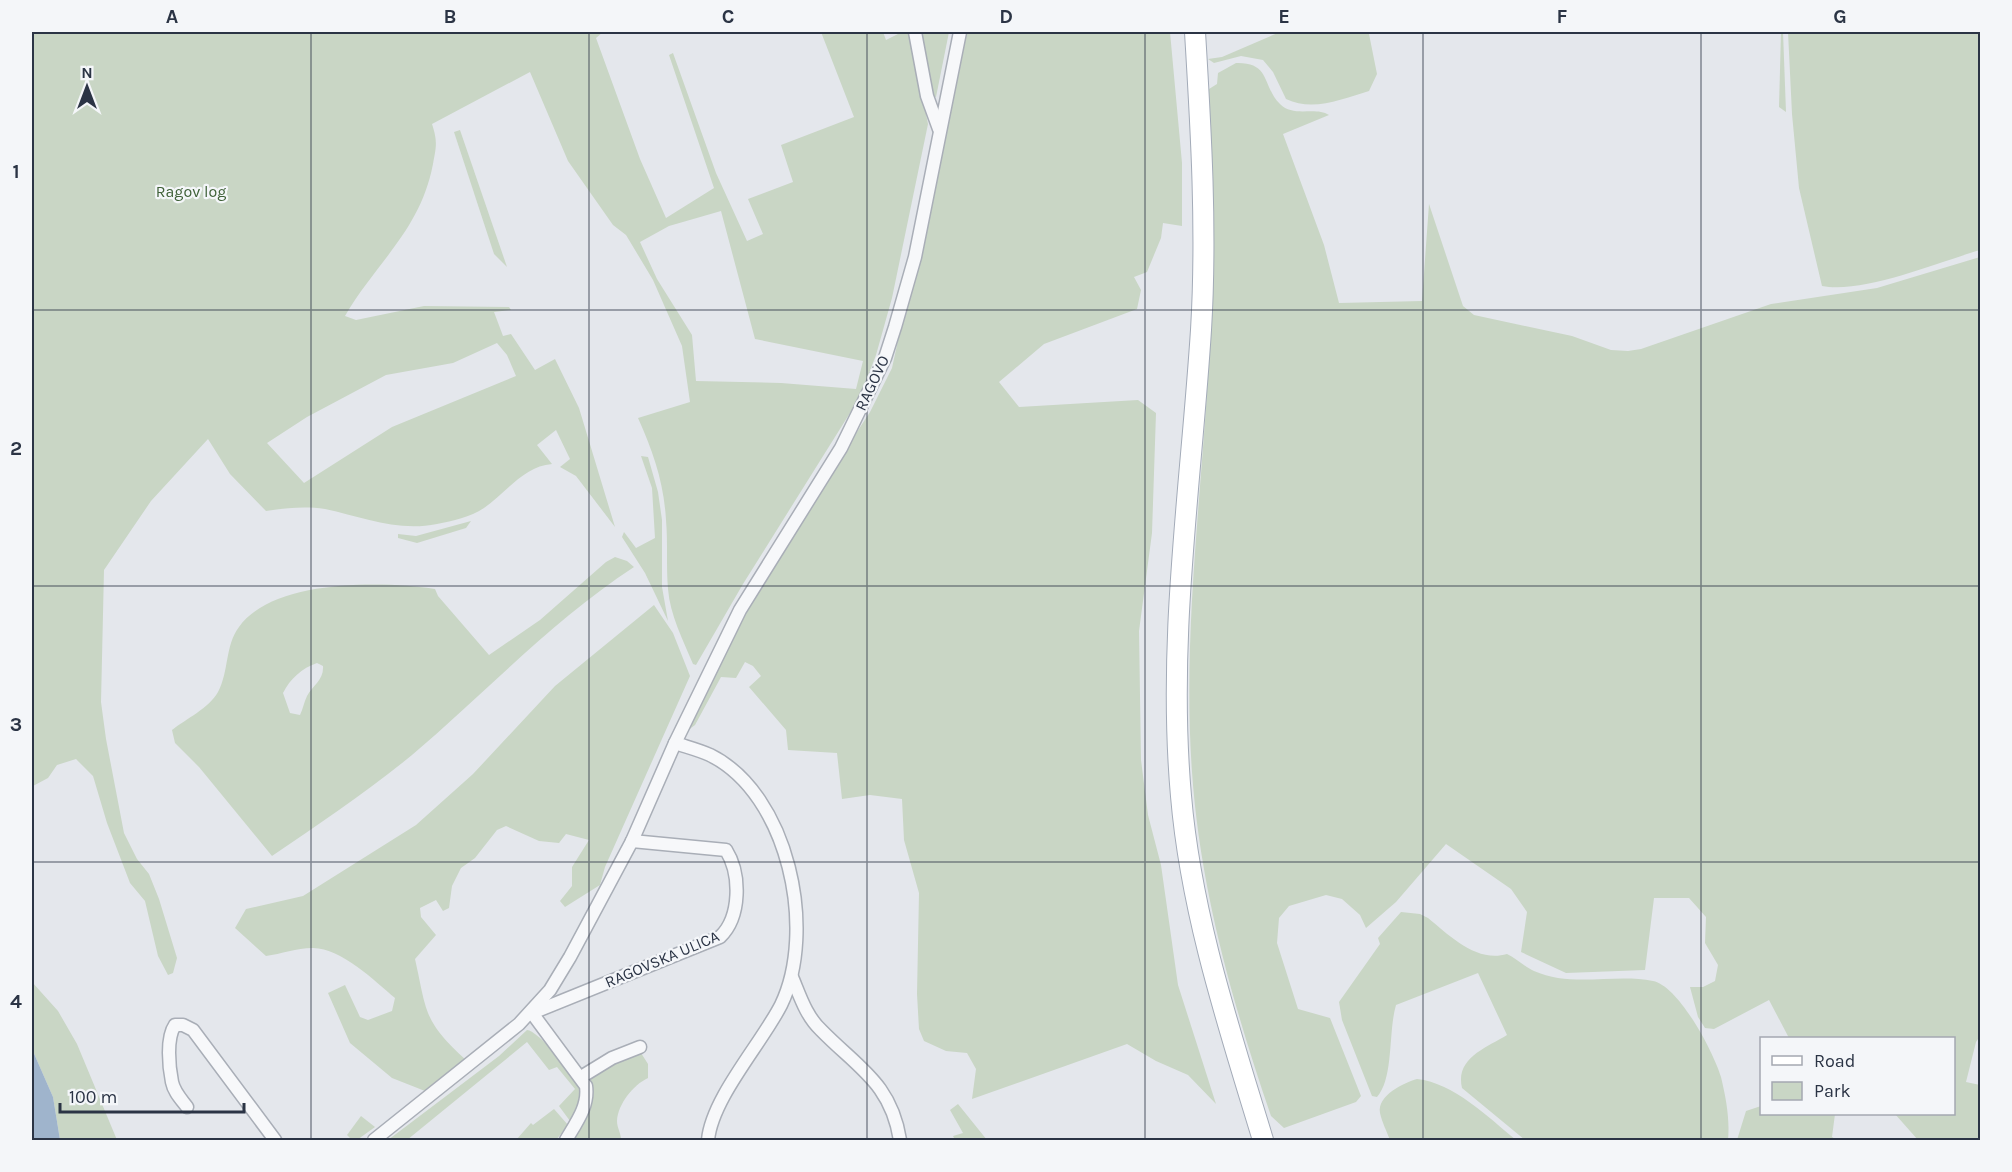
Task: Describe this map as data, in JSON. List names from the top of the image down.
{
  "streets": {
    "street": ["RAGOVO", "RAGOVSKA ULICA"]
  },
  "crossings": [
    ["RAGOVO", "RAGOVSKA ULICA"]
  ],
  "parks": ["Ragov log"],
  "legend": ["Road", "Park"],
  "scale_bar": "100 m",
  "north": "top",
  "grid": {
    "columns": [
      "A",
      "B",
      "C",
      "D",
      "E",
      "F",
      "G"
    ],
    "rows": [
      "1",
      "2",
      "3",
      "4"
    ]
  }
}
